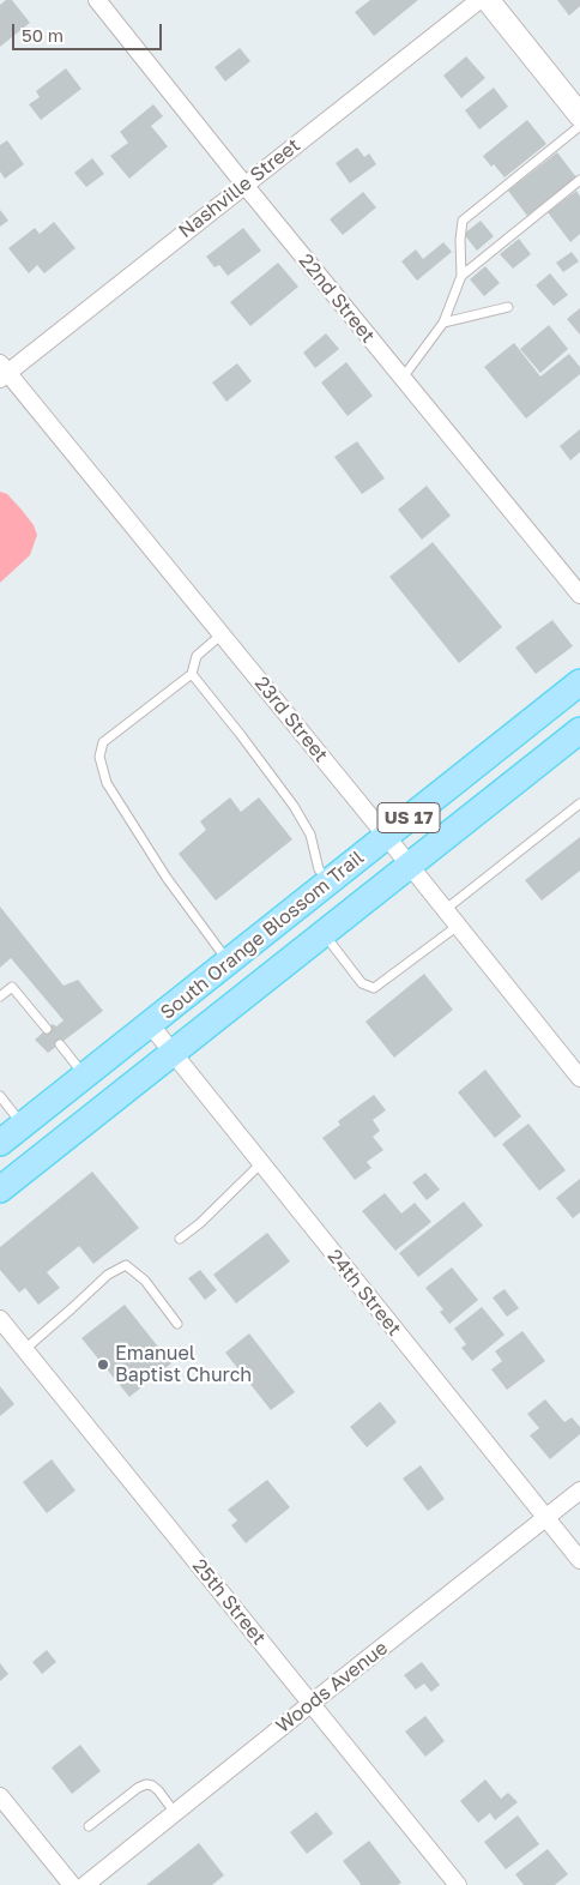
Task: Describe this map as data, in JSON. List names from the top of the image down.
{
  "streets": {
    "main road": ["US 17", "South Orange Blossom Trail"],
    "street": [
      "Nashville Street",
      "22nd Street",
      "23rd Street",
      "24th Street",
      "25th Street",
      "Woods Avenue"
    ]
  },
  "crossings": [
    ["Nashville Street", "22nd Street"],
    ["Nashville Street", "23rd Street"],
    ["23rd Street", "South Orange Blossom Trail"],
    ["South Orange Blossom Trail", "24th Street"],
    ["24th Street", "Woods Avenue"],
    ["25th Street", "Woods Avenue"]
  ],
  "places": ["Emanuel Baptist Church"],
  "scale_bar": "50 m"
}
